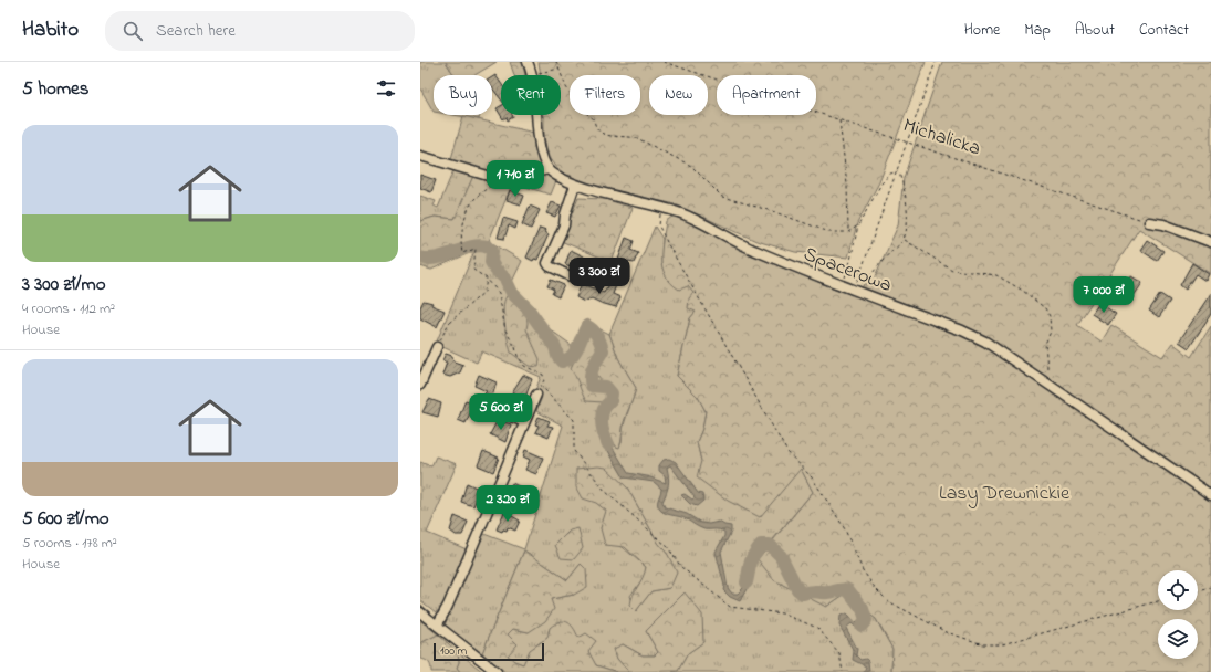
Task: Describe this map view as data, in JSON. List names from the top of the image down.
{
  "streets": {
    "street": ["Spacerowa"],
    "path": ["Michalicka"]
  },
  "parks": ["Lasy Drewnickie"],
  "scale_bar": "100 m",
  "page": {
    "header": "Habito",
    "search": "Search here",
    "nav": [
      "Home",
      "Map",
      "About",
      "Contact"
    ],
    "heading": "5 homes",
    "chip": [
      "Buy",
      "Rent",
      "Filters",
      "New",
      "Apartment"
    ],
    "list": [
      {
        "name": "3 300 zł/mo",
        "note": "4 rooms · 112 m² · House"
      },
      {
        "name": "5 600 zł/mo",
        "note": "5 rooms · 178 m² · House"
      }
    ],
    "price": [
      "1 710 zł",
      "3 300 zł",
      "7 000 zł",
      "5 600 zł",
      "2 320 zł"
    ],
    "scale": "100 m"
  }
}
